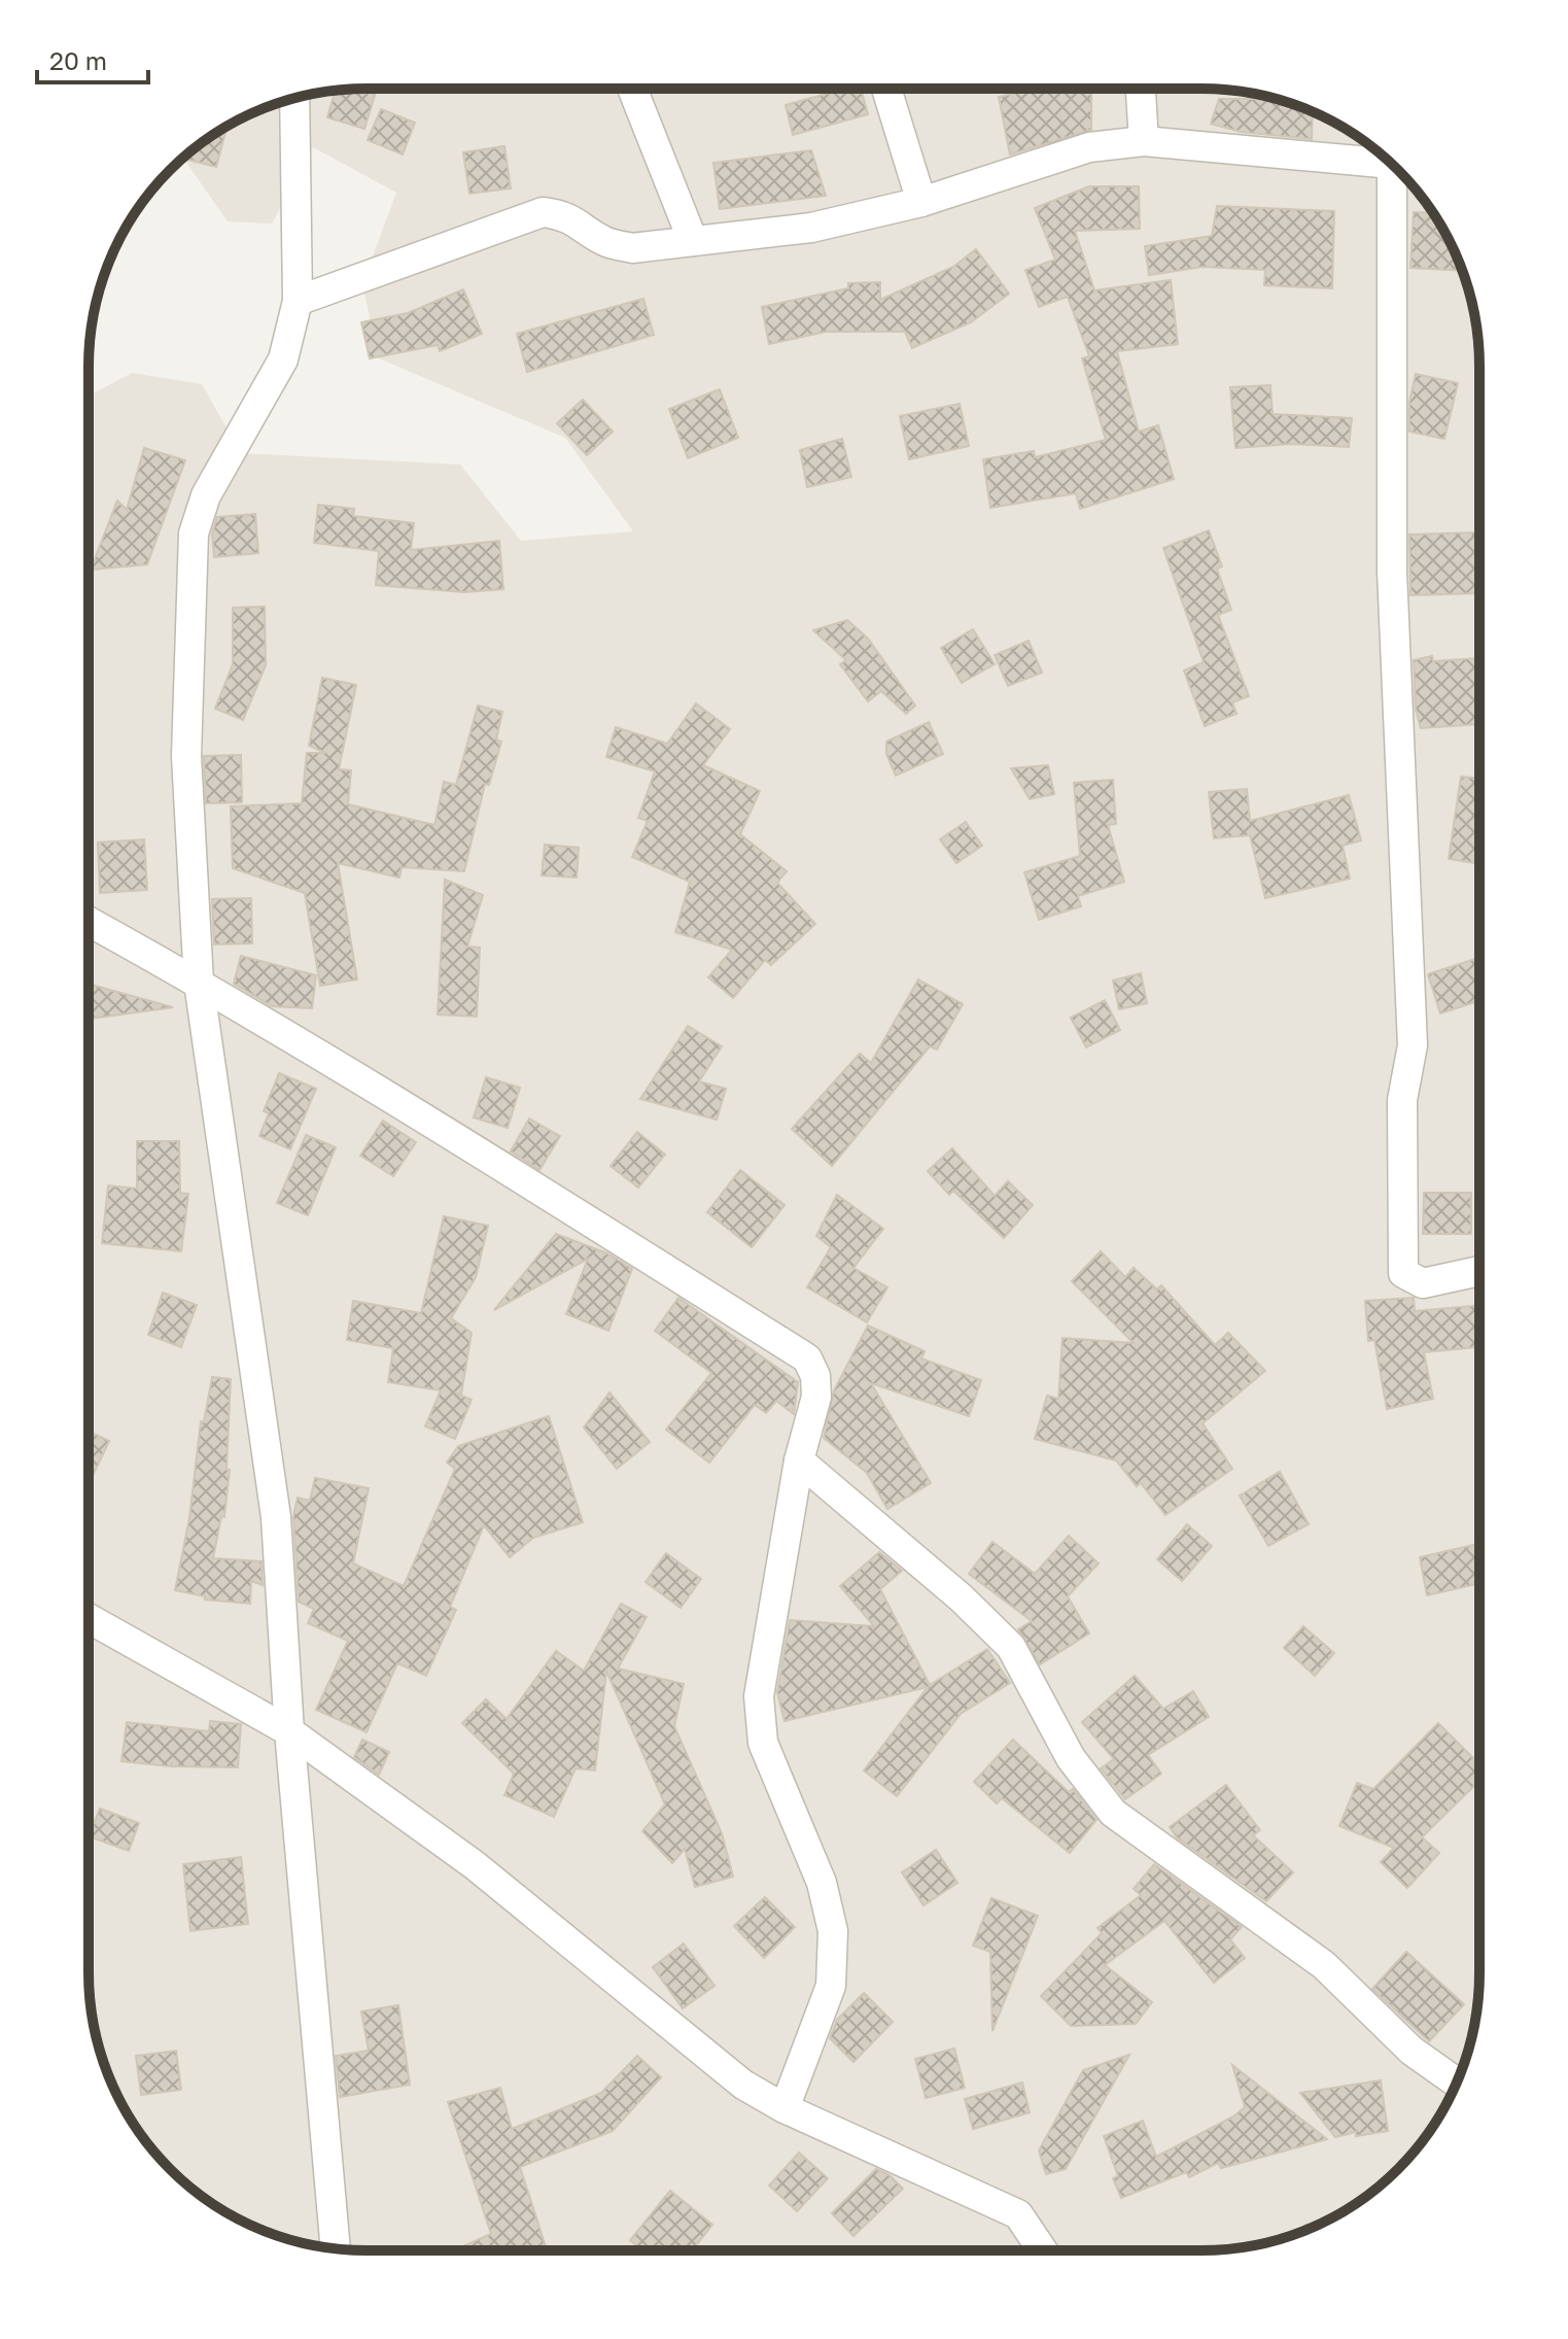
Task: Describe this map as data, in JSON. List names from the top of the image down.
{
  "scale_bar": "20 m"
}
